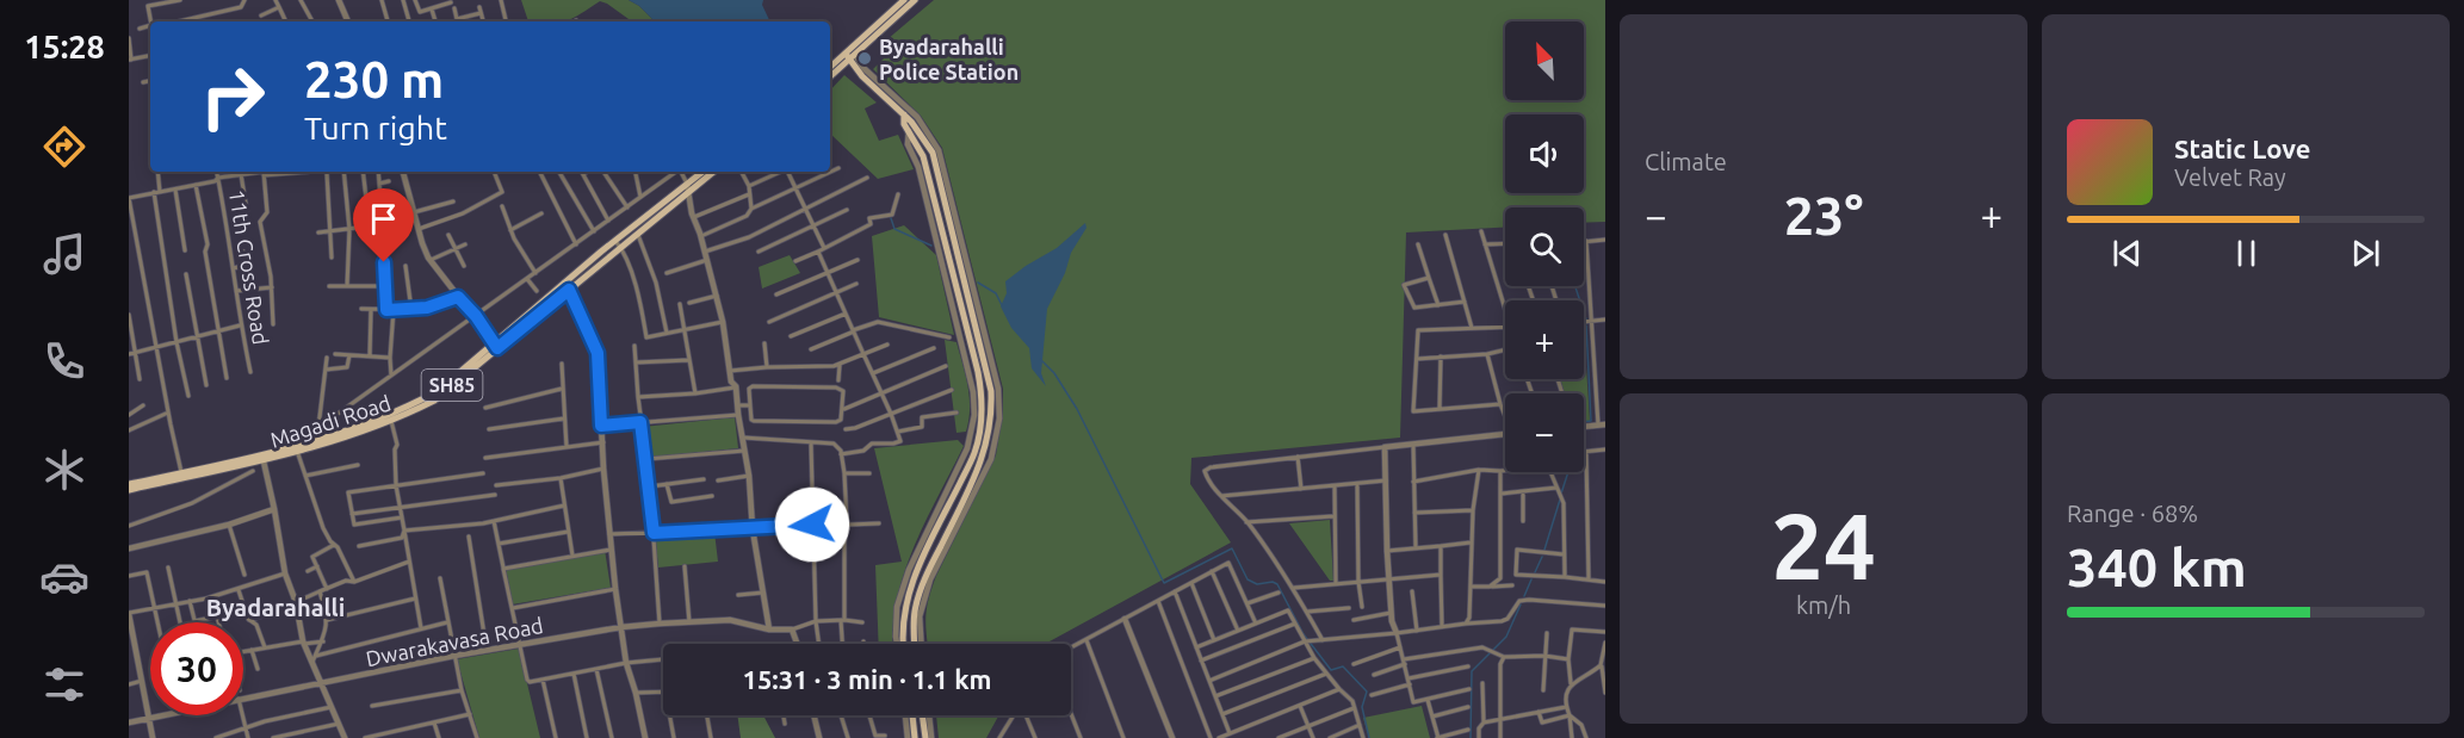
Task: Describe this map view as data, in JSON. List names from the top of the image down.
{
  "streets": {
    "main road": ["SH85", "Magadi Road"],
    "street": ["11th Cross Road", "Dwarakavasa Road"]
  },
  "districts": ["Byadarahalli"],
  "places": ["Byadarahalli Police Station"],
  "north": "top left",
  "page": {
    "tabs": "15:28",
    "tile": [
      "Climate",
      ["24", "km/h"],
      ["Range · 68%", "340 km"]
    ],
    "map_buttons": ["+", "−"],
    "turn": ["230 m", "Turn right"],
    "song": ["Static Love", "Velvet Ray"],
    "heat": ["−", "23°", "+"],
    "limit": "30",
    "trip": "15:31 · 3 min · 1.1 km"
  }
}
